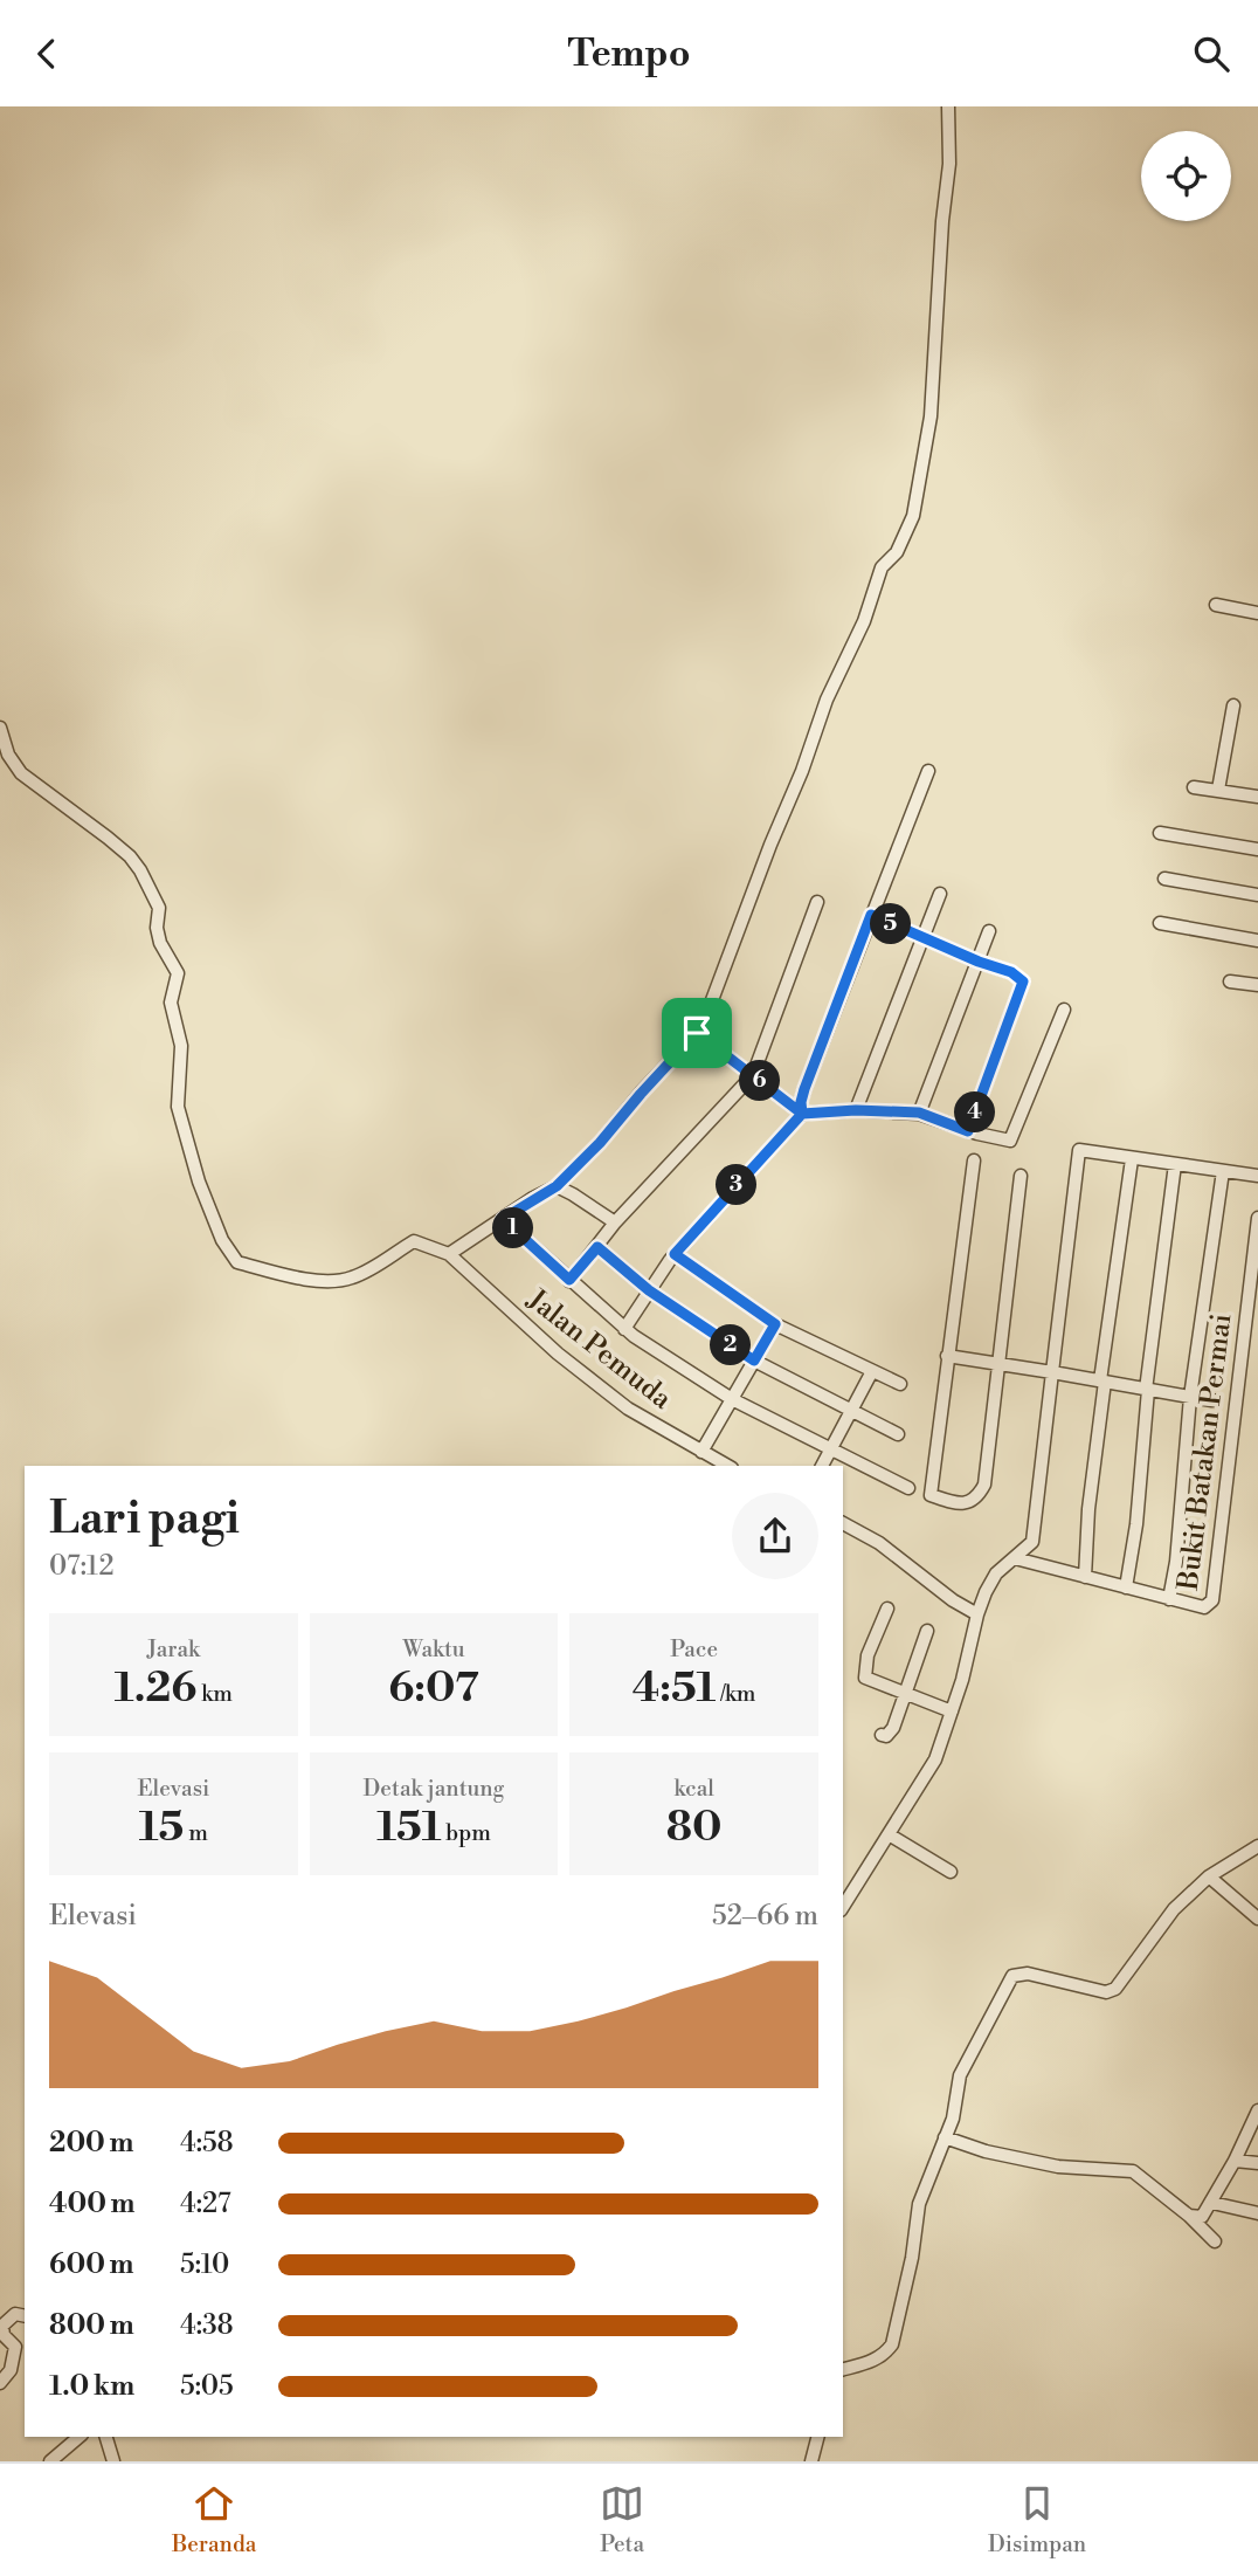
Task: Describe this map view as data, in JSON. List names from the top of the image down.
{
  "streets": {
    "street": ["Jalan Pemuda", "Bukit Batakan Permai"]
  },
  "page": {
    "header": "Tempo",
    "pins": [
      "5",
      "6",
      "4",
      "3",
      "1",
      "2"
    ],
    "heading": ["Lari pagi", "07:12"],
    "stats": [
      ["Jarak", "1.26 km"],
      ["Waktu", "6:07"],
      ["Pace", "4:51 /km"],
      ["Elevasi", "15 m"],
      ["Detak jantung", "151 bpm"],
      ["kcal", "80"]
    ],
    "chart": ["Elevasi", "52–66 m"],
    "list": [
      {
        "name": "200 m",
        "note": "4:58"
      },
      {
        "name": "400 m",
        "note": "4:27"
      },
      {
        "name": "600 m",
        "note": "5:10"
      },
      {
        "name": "800 m",
        "note": "4:38"
      },
      {
        "name": "1.0 km",
        "note": "5:05"
      }
    ],
    "tabs": ["Beranda", "Peta", "Disimpan"]
  }
}
